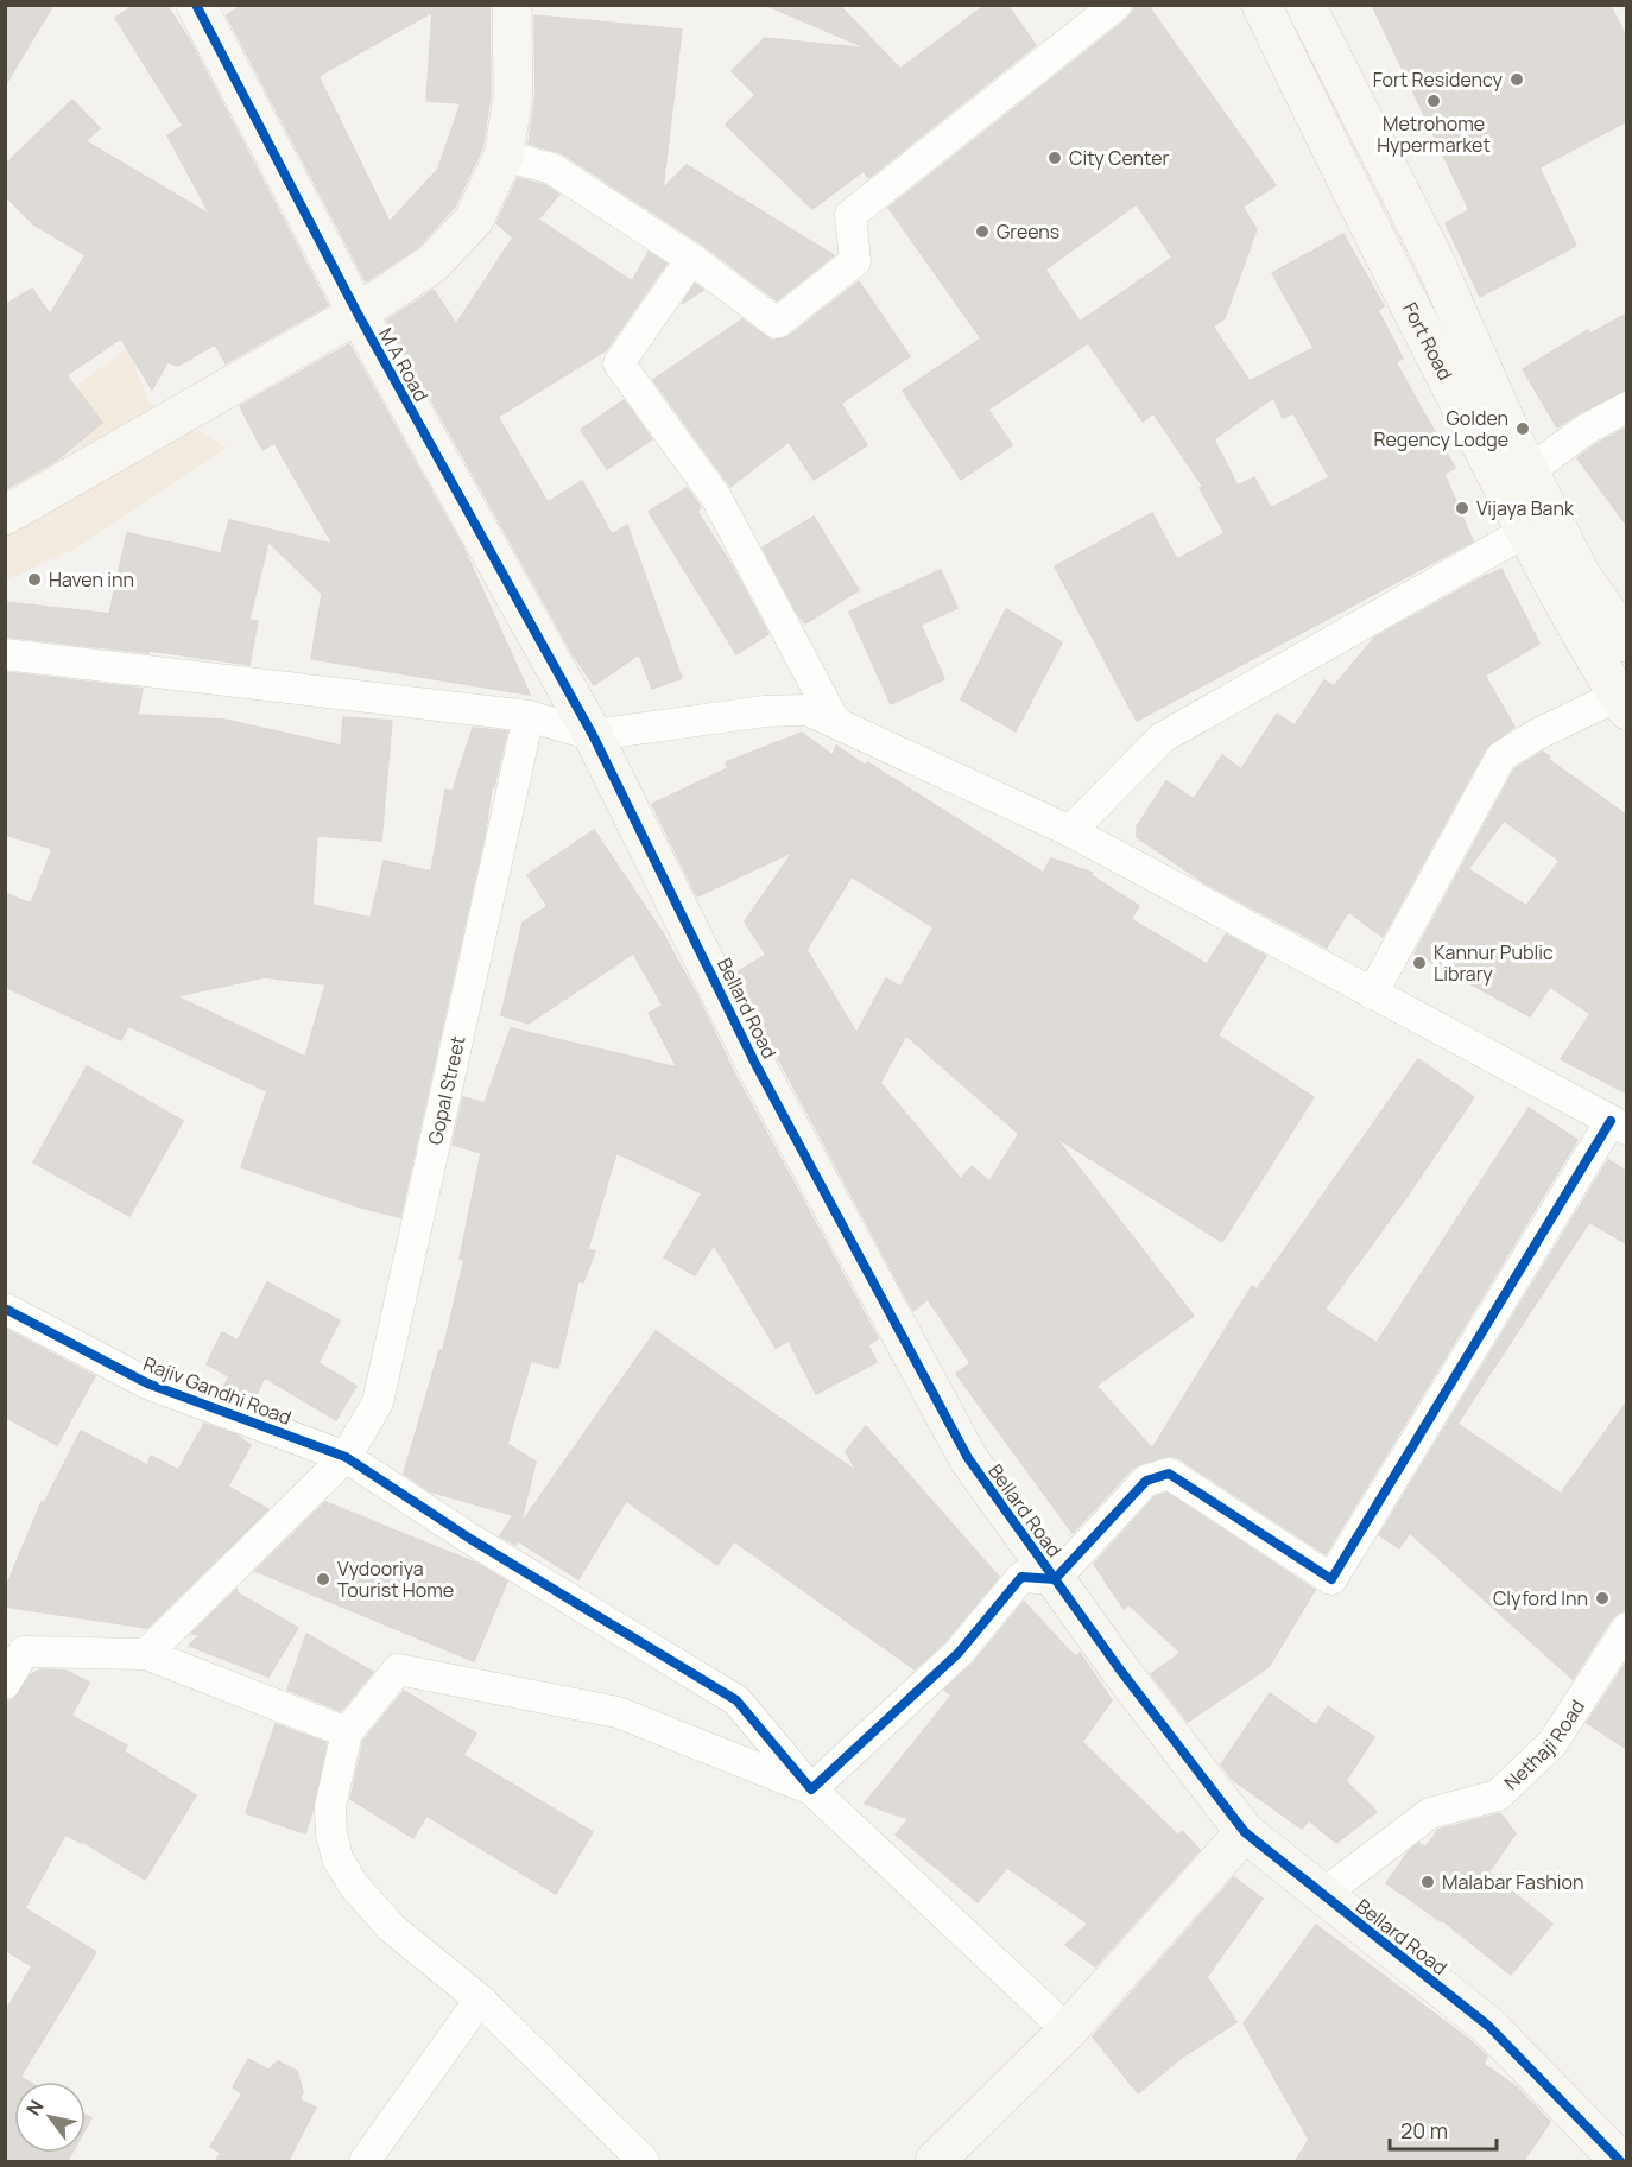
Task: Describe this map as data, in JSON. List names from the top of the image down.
{
  "streets": {
    "street": [
      "Fort Road",
      "M A Road",
      "Bellard Road",
      "Gopal Street",
      "Rajiv Gandhi Road",
      "Nethaji Road"
    ]
  },
  "crossings": [
    ["M A Road", "Bellard Road"],
    ["Bellard Road", "Nethaji Road"],
    ["Gopal Street", "Rajiv Gandhi Road"]
  ],
  "places": [
    "Fort Residency",
    "Metrohome Hypermarket",
    "City Center",
    "Greens",
    "Golden Regency Lodge",
    "Vijaya Bank",
    "Haven inn",
    "Kannur Public Library",
    "Vydooriya Tourist Home",
    "Clyford Inn",
    "Malabar Fashion"
  ],
  "scale_bar": "20 m",
  "north": "top left"
}
